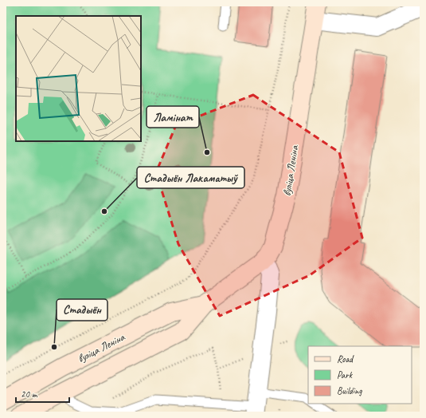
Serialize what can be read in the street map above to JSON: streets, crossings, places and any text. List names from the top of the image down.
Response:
{
  "streets": {
    "main road": ["вуліца Леніна"]
  },
  "places": ["Ламінат", "Стадыён Лакаматыў", "Стадыён"],
  "legend": ["Road", "Park", "Building"],
  "scale_bar": "20 m"
}
